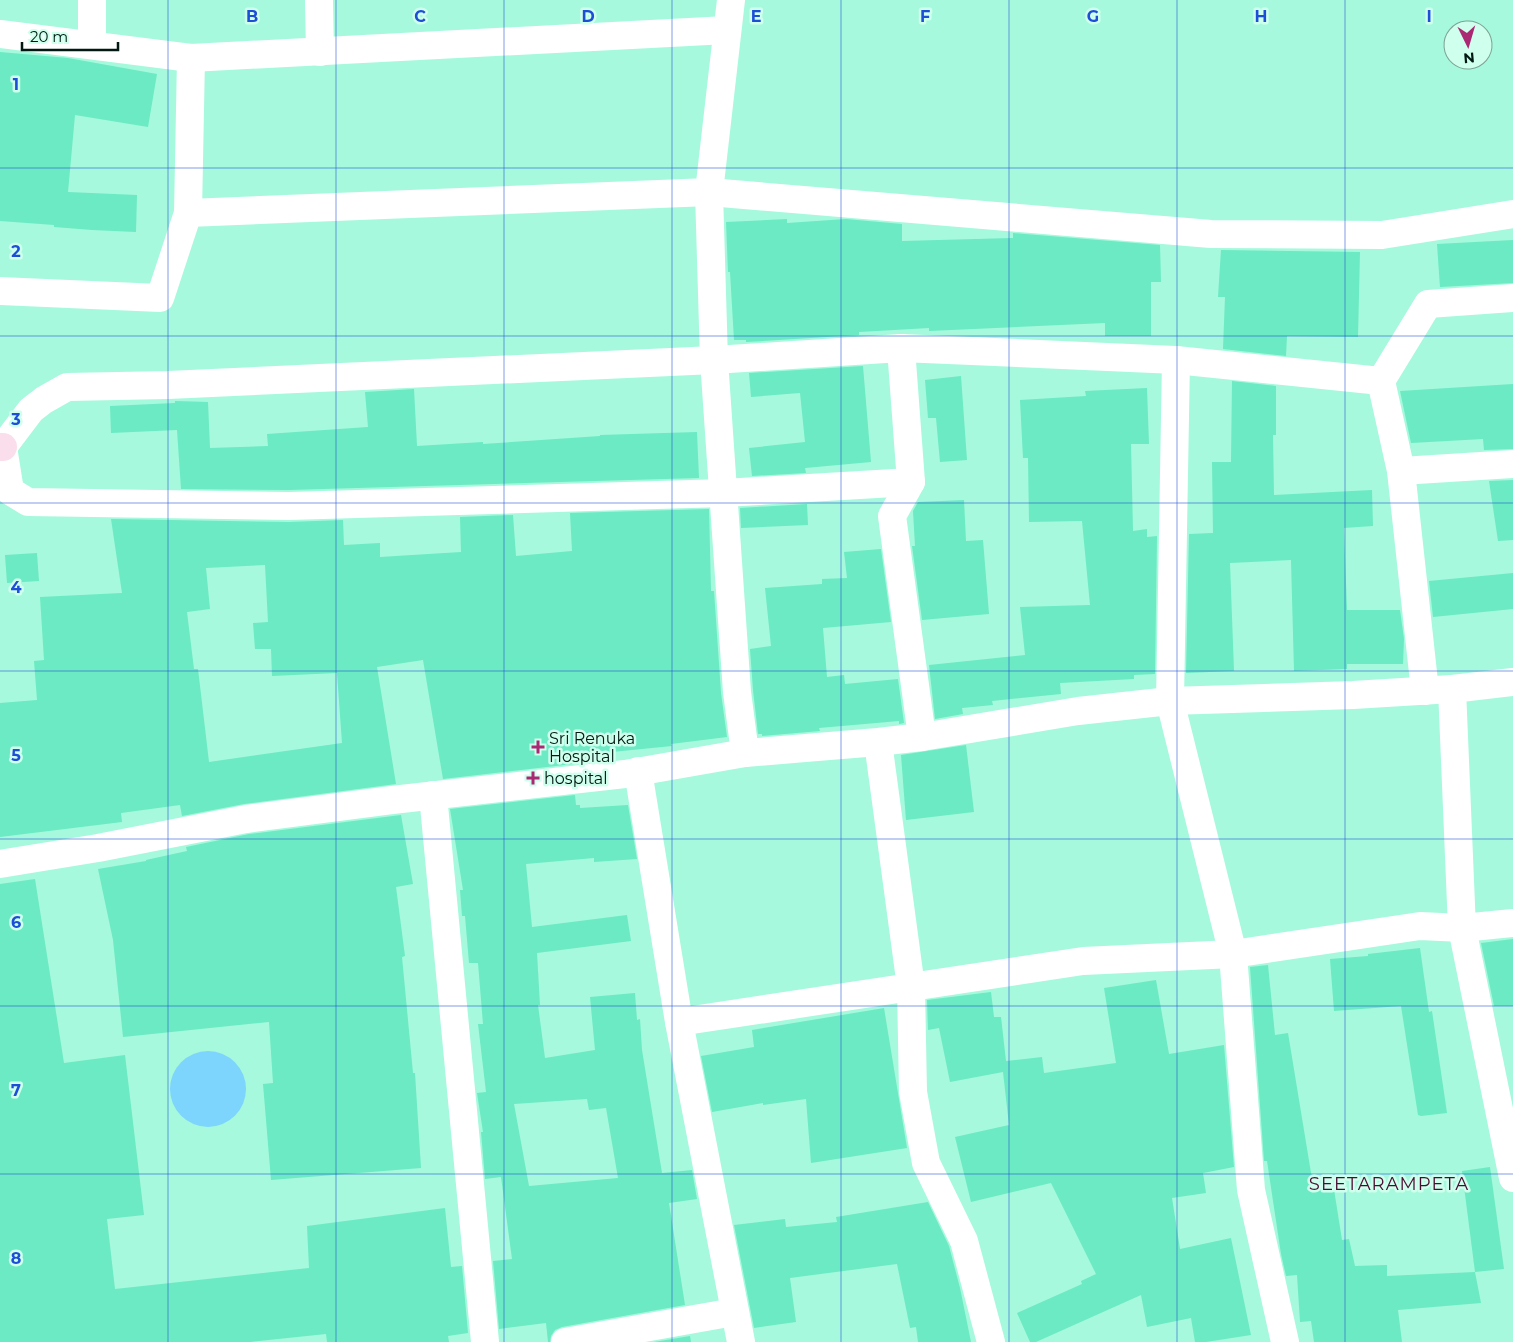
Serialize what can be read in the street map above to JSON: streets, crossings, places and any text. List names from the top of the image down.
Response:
{
  "districts": ["SEETARAMPETA"],
  "places": {
    "health": ["Sri Renuka Hospital", "hospital"]
  },
  "scale_bar": "20 m",
  "north": "bottom",
  "grid": {
    "columns": [
      "B",
      "C",
      "D",
      "E",
      "F",
      "G",
      "H",
      "I"
    ],
    "rows": [
      "1",
      "2",
      "3",
      "4",
      "5",
      "6",
      "7",
      "8"
    ]
  }
}
